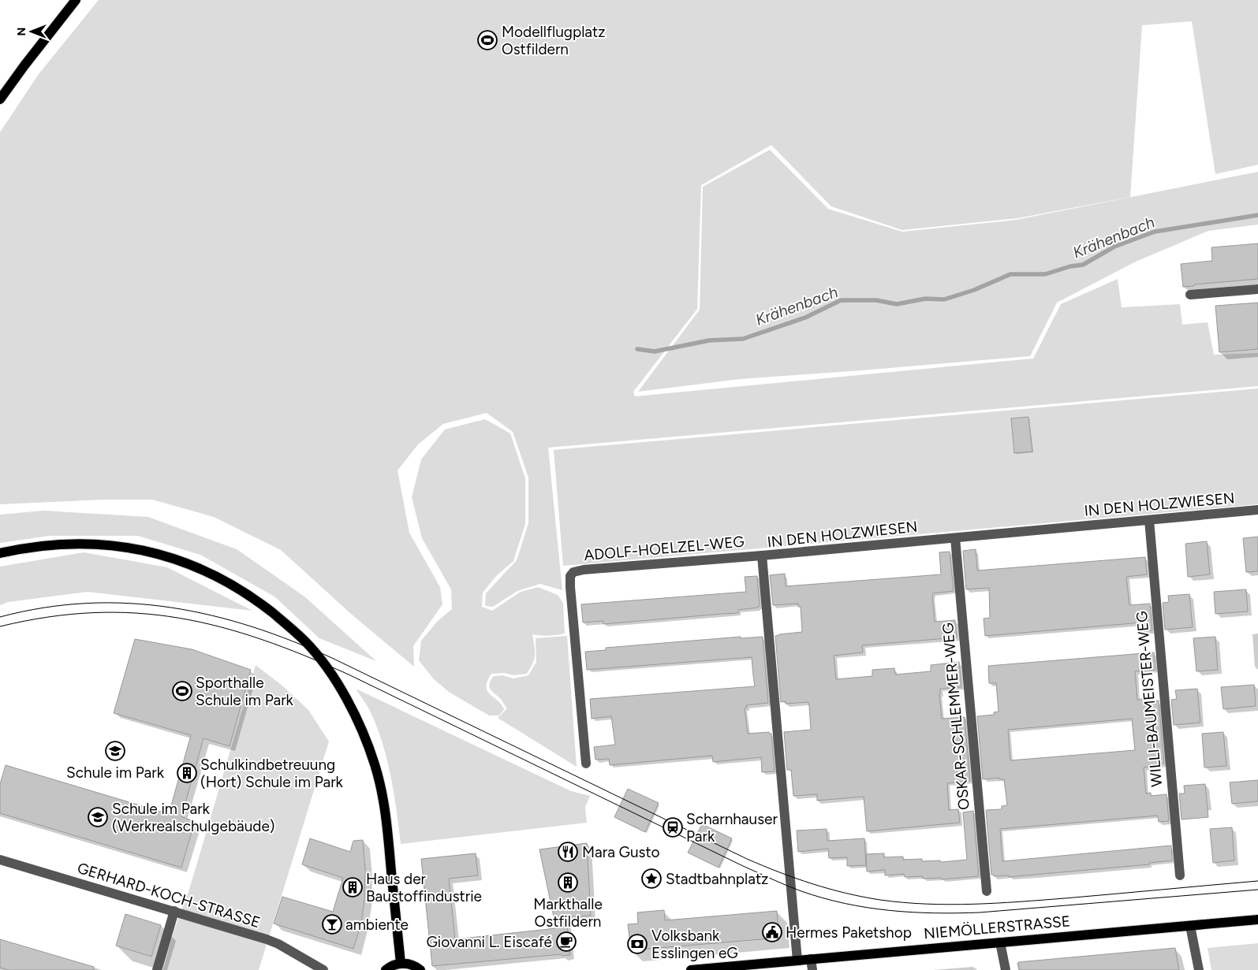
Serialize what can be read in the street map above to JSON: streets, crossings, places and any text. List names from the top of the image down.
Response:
{
  "streets": {
    "main road": ["NIEMÖLLERSTRASSE"],
    "street": [
      "IN DEN HOLZWIESEN",
      "ADOLF-HOELZEL-WEG",
      "WILLI-BAUMEISTER-WEG",
      "OSKAR-SCHLEMMER-WEG",
      "GERHARD-KOCH-STRASSE"
    ]
  },
  "crossings": [
    ["IN DEN HOLZWIESEN", "ADOLF-HOELZEL-WEG"],
    ["IN DEN HOLZWIESEN", "WILLI-BAUMEISTER-WEG"],
    ["IN DEN HOLZWIESEN", "OSKAR-SCHLEMMER-WEG"],
    ["IN DEN HOLZWIESEN", "NIEMÖLLERSTRASSE"]
  ],
  "water": ["Krähenbach"],
  "places": {
    "sports": ["Modellflugplatz Ostfildern", "Sporthalle Schule im Park"],
    "school or university": ["Schule im Park", "Schule im Park (Werkrealschulgebäude)"],
    "building": ["Schulkindbetreuung (Hort) Schule im Park", "Markthalle Ostfildern", "Haus der Baustoffindustrie"],
    "station": ["Scharnhauser Park"],
    "restaurant": ["Mara Gusto"],
    "place": ["Stadtbahnplatz"],
    "bar": ["ambiente"],
    "public building": ["Hermes Paketshop"],
    "cafe": ["Giovanni L. Eiscafé"],
    "bank": ["Volksbank Esslingen eG"]
  },
  "north": "left"
}
